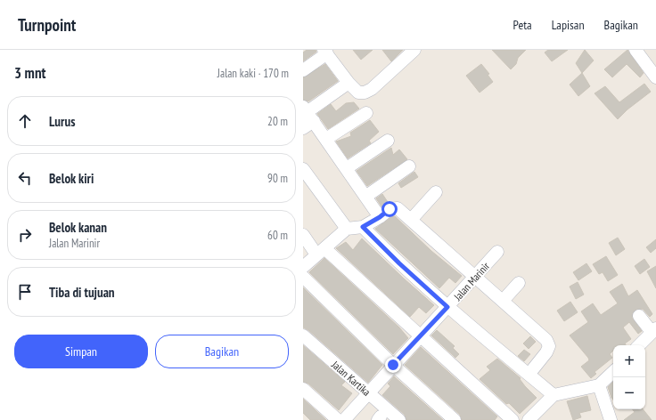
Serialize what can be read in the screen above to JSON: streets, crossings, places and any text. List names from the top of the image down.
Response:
{
  "streets": {
    "street": ["Jalan Marinir", "Jalan Kartika"]
  },
  "crossings": [
    ["Jalan Marinir", "Jalan Kartika"]
  ],
  "page": {
    "header": "Turnpoint",
    "nav": ["Peta", "Lapisan", "Bagikan"],
    "heading": ["3 mnt", "Jalan kaki · 170 m"],
    "list": [
      ["Lurus", "20 m"],
      ["Belok kiri", "90 m"],
      ["Belok kanan", "Jalan Marinir", "60 m"],
      "Tiba di tujuan"
    ],
    "buttons": ["Simpan", "Bagikan"],
    "map_buttons": ["+", "−"]
  }
}
